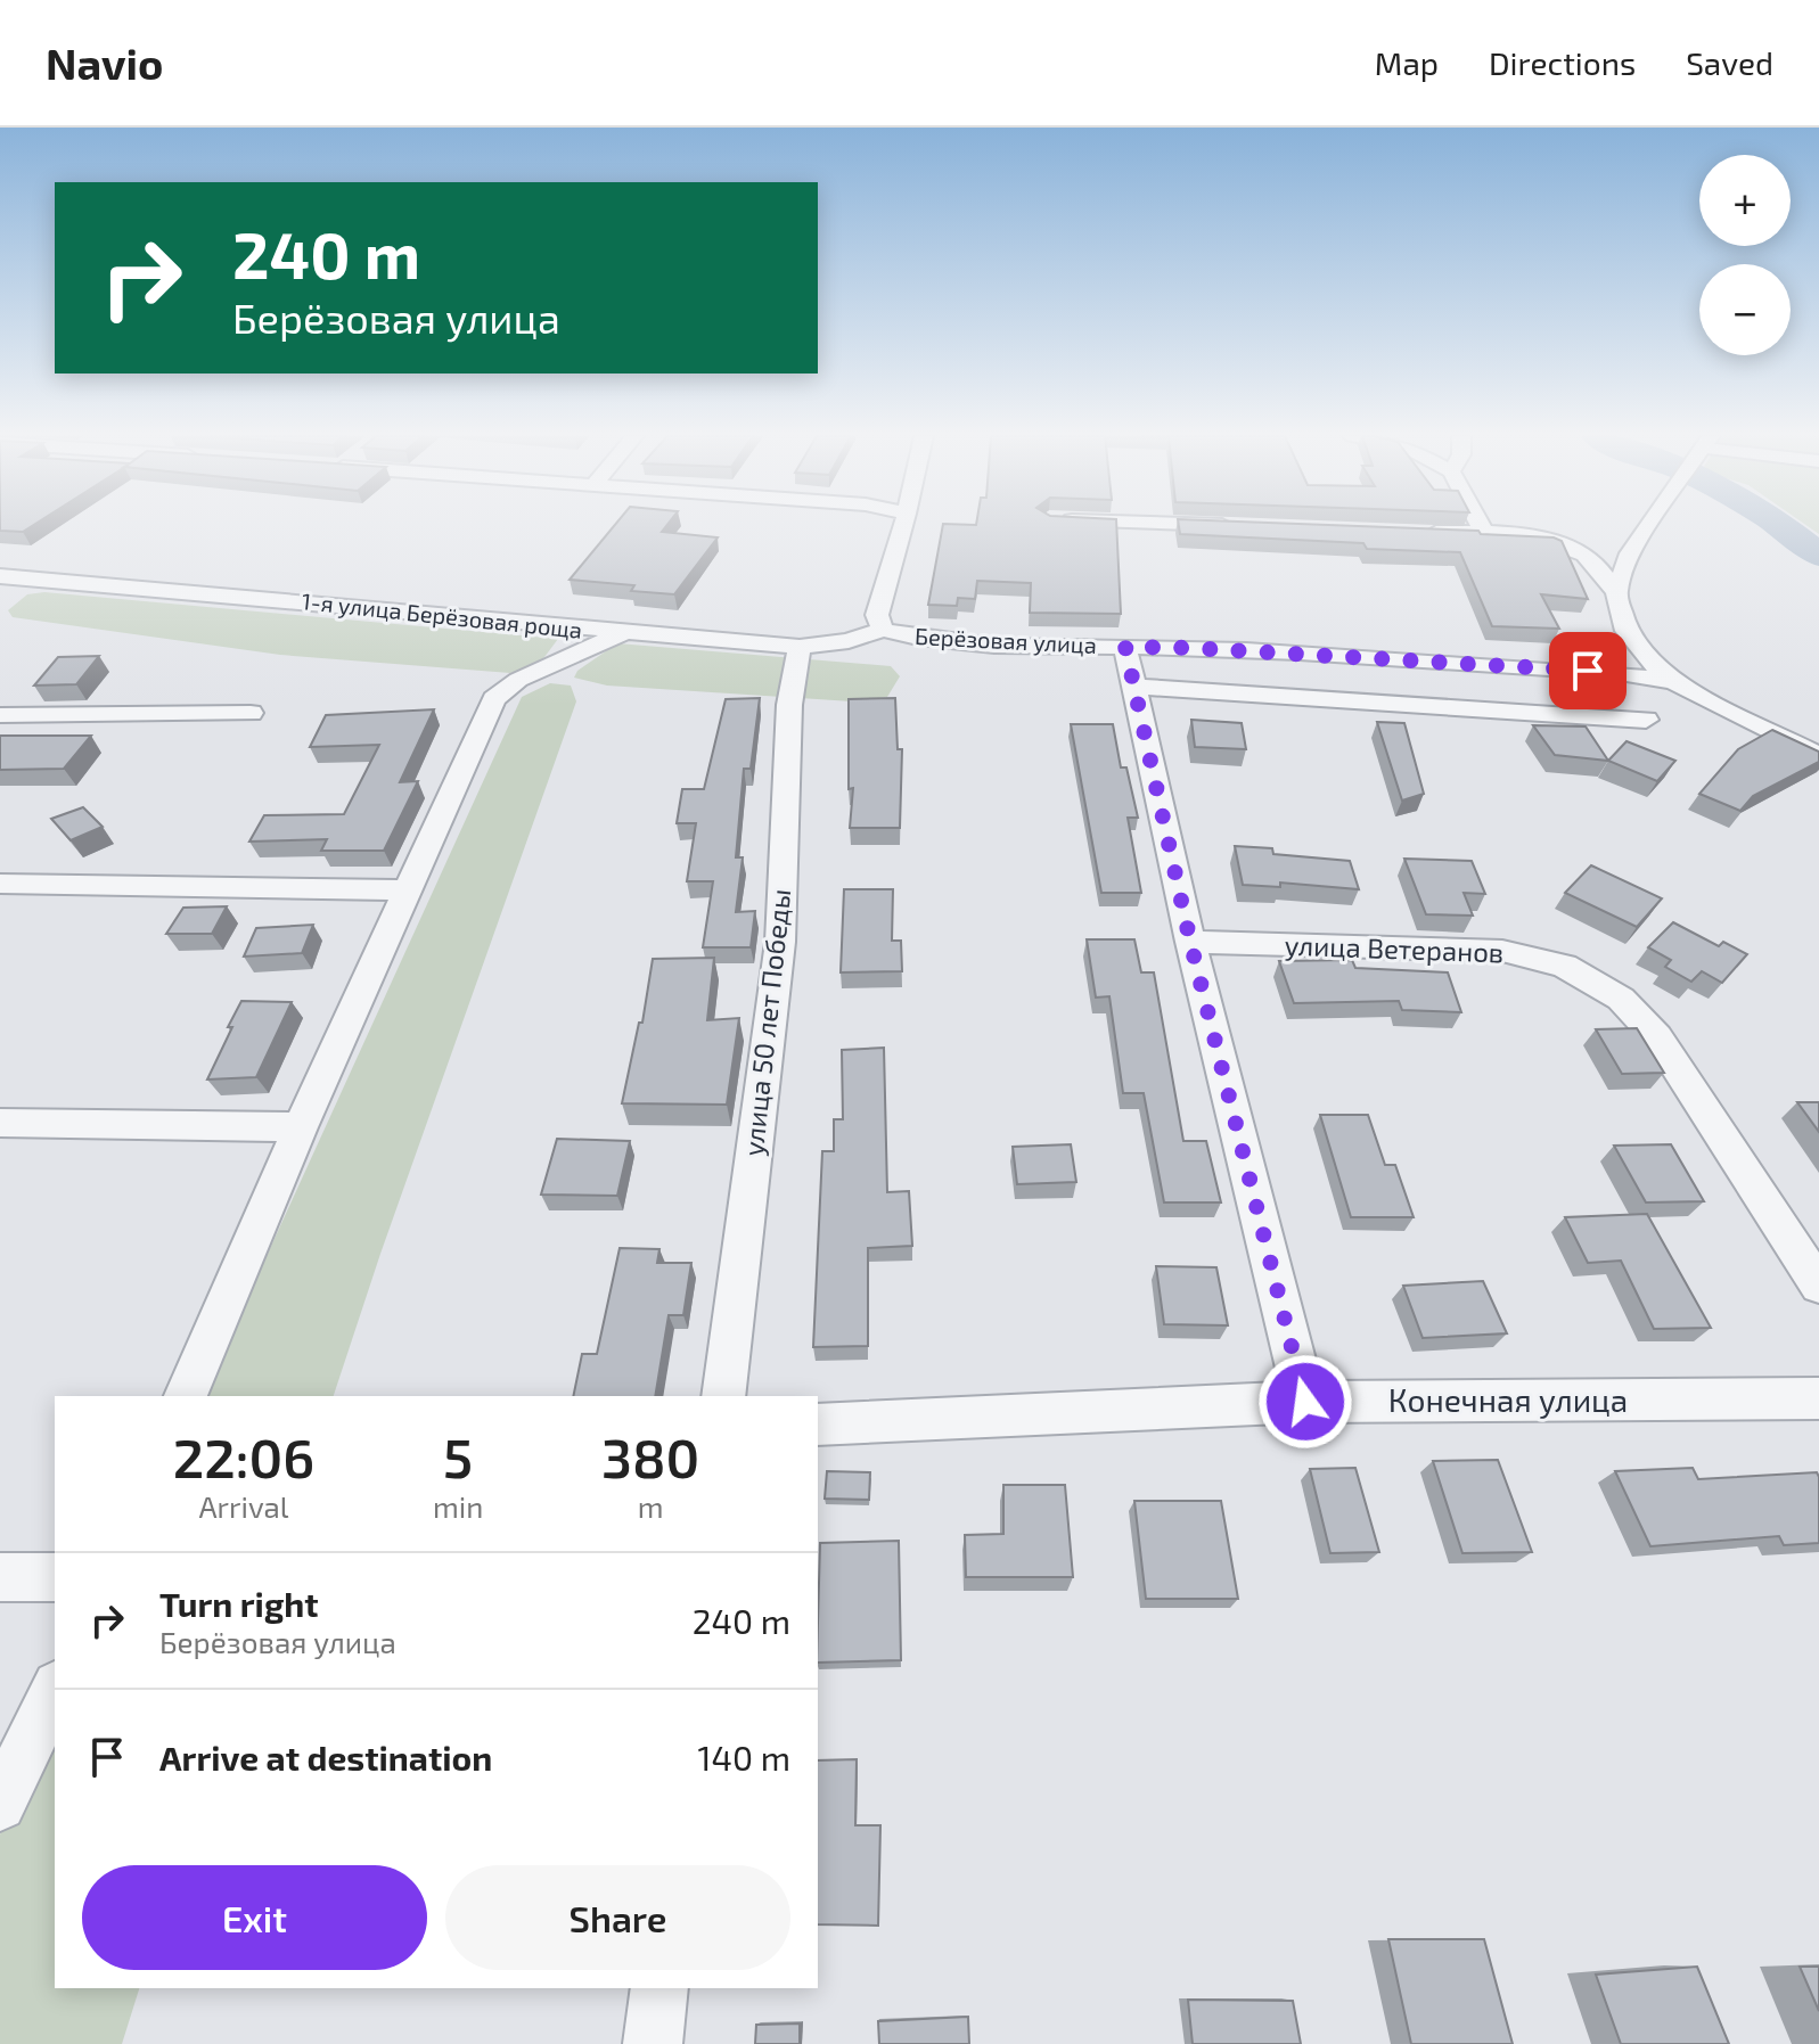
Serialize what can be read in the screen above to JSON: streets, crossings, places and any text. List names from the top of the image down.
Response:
{
  "streets": {
    "street": [
      "1-я улица Берёзовая роща",
      "Берёзовая улица",
      "улица Ветеранов",
      "улица 50 лет Победы",
      "Конечная улица"
    ]
  },
  "crossings": [
    ["1-я улица Берёзовая роща", "Берёзовая улица"],
    ["1-я улица Берёзовая роща", "улица 50 лет Победы"]
  ],
  "page": {
    "header": "Navio",
    "nav": ["Map", "Directions", "Saved"],
    "map_buttons": ["+", "−"],
    "turn": ["240 m", "Берёзовая улица"],
    "eta": [
      "22:06",
      "Arrival",
      "5",
      "min",
      "380",
      "m"
    ],
    "list": [
      {
        "name": "Turn right",
        "note": "Берёзовая улица",
        "value": "240 m"
      },
      {
        "name": "Arrive at destination",
        "value": "140 m"
      }
    ],
    "buttons": ["Exit", "Share"]
  }
}
